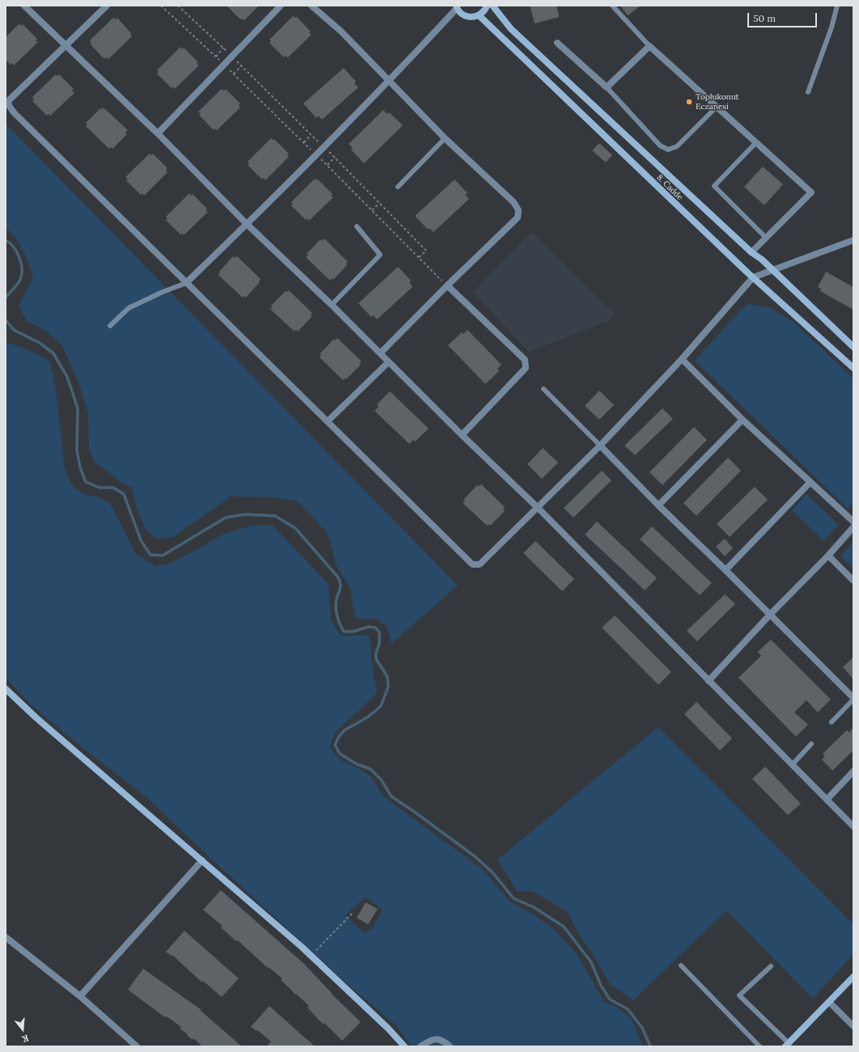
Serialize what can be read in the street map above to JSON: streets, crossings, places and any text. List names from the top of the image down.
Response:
{
  "streets": {
    "street": ["8. Cadde"]
  },
  "places": ["Toplukonut Eczanesi"],
  "scale_bar": "50 m",
  "north": "bottom"
}
